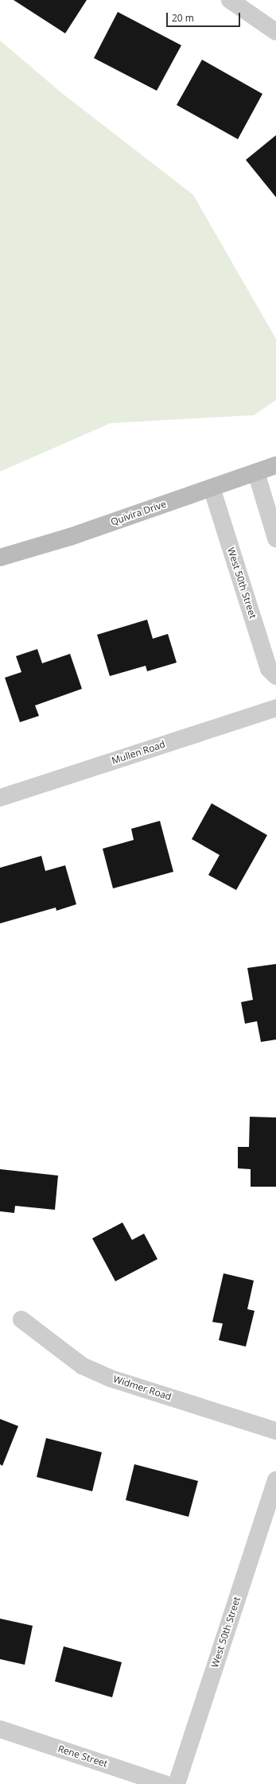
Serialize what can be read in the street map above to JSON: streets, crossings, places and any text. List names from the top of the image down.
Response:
{
  "streets": {
    "main road": ["Quivira Drive"],
    "street": [
      "West 50th Street",
      "Mullen Road",
      "Widmer Road",
      "Rene Street"
    ]
  },
  "crossings": [
    ["Quivira Drive", "West 50th Street"]
  ],
  "scale_bar": "20 m"
}
